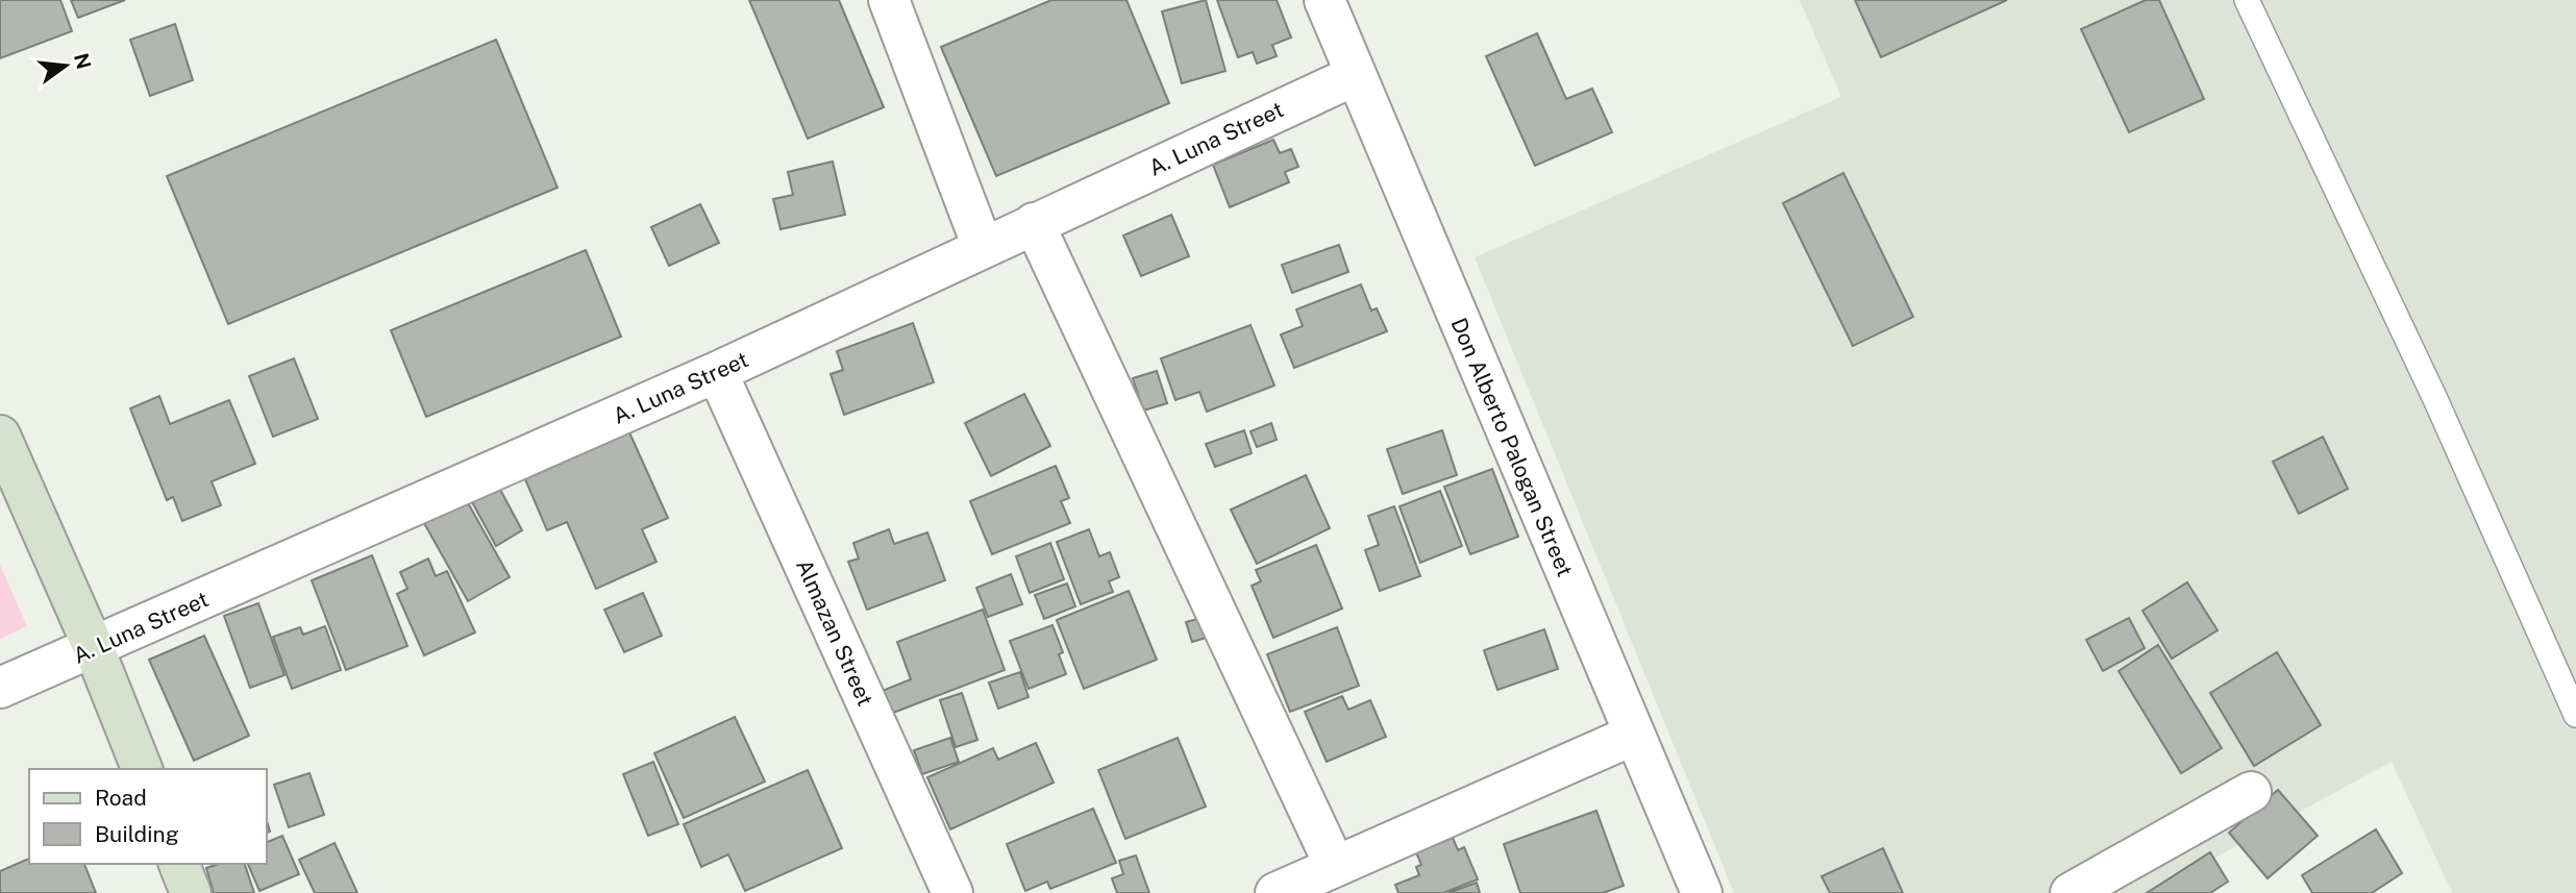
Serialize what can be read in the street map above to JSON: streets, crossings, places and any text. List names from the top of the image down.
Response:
{
  "streets": {
    "street": ["A. Luna Street", "Don Alberto Palogan Street", "Almazan Street"]
  },
  "crossings": [
    ["A. Luna Street", "Don Alberto Palogan Street"],
    ["A. Luna Street", "Almazan Street"]
  ],
  "legend": ["Road", "Building"],
  "north": "right"
}
